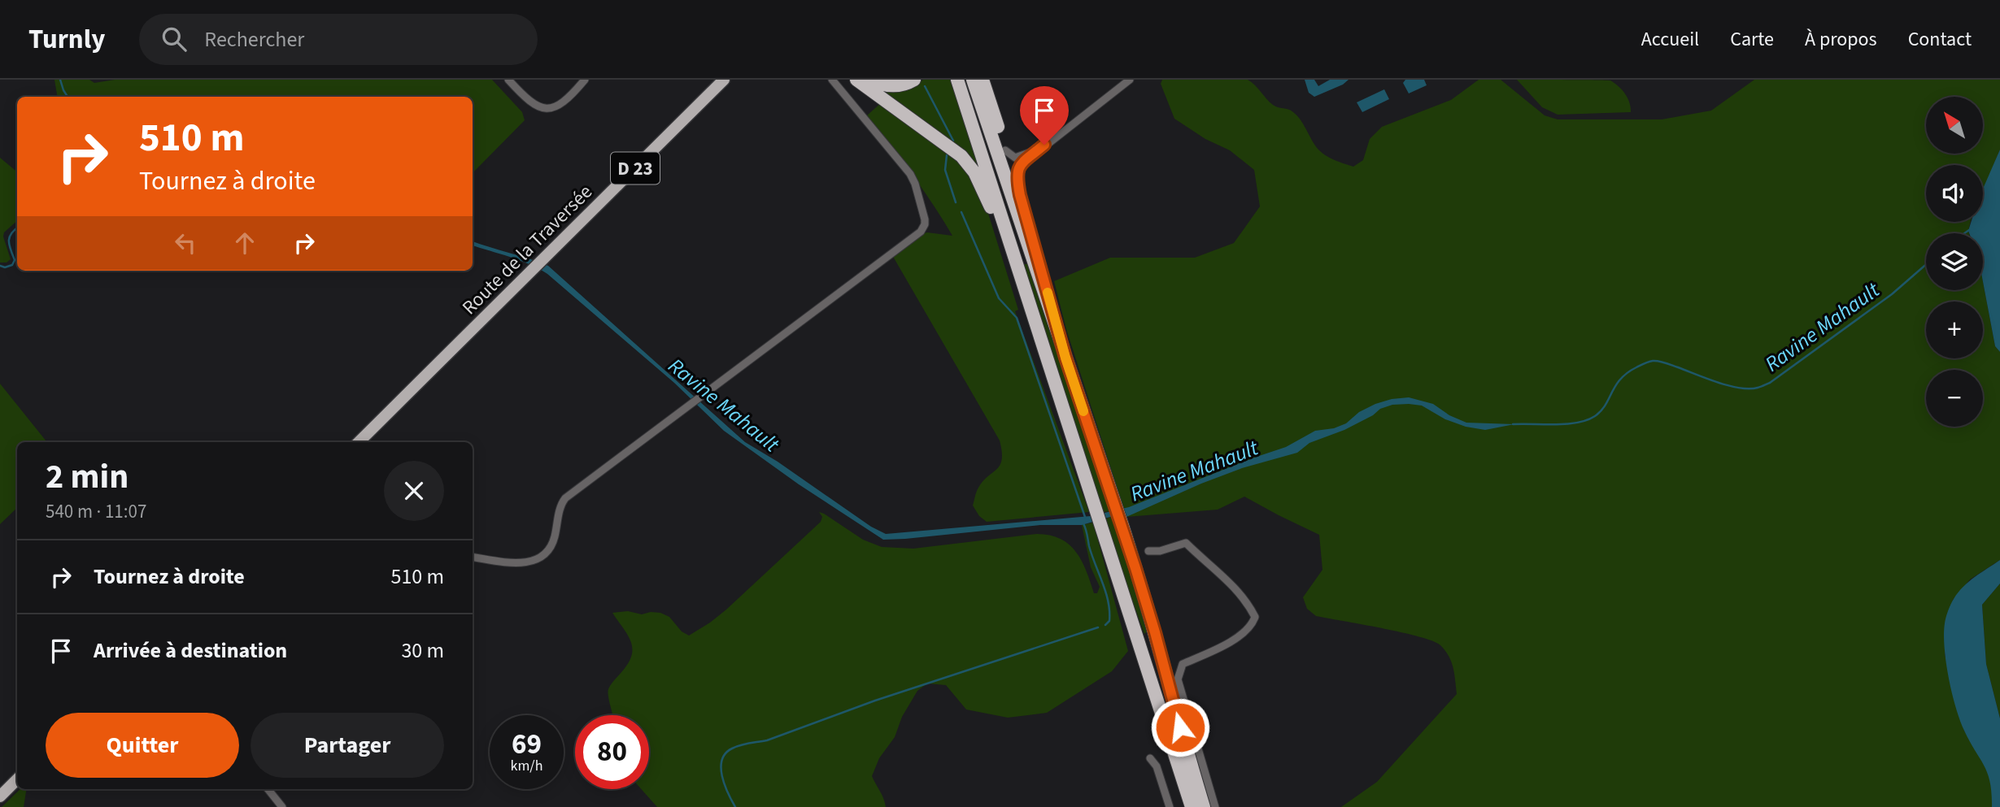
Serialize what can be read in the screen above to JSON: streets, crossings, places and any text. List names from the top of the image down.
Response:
{
  "streets": {
    "main road": ["D 23", "Route de la Traversée"]
  },
  "water": ["Ravine Mahault"],
  "north": "top left",
  "page": {
    "header": "Turnly",
    "search": "Rechercher",
    "nav": [
      "Accueil",
      "Carte",
      "À propos",
      "Contact"
    ],
    "map_buttons": ["+", "−"],
    "turn": ["510 m", "Tournez à droite"],
    "heading": ["2 min", "540 m · 11:07"],
    "list": [
      {
        "name": "Tournez à droite",
        "value": "510 m"
      },
      {
        "name": "Arrivée à destination",
        "value": "30 m"
      }
    ],
    "buttons": ["Quitter", "Partager"],
    "speed": "69 km/h",
    "limit": "80"
  }
}
